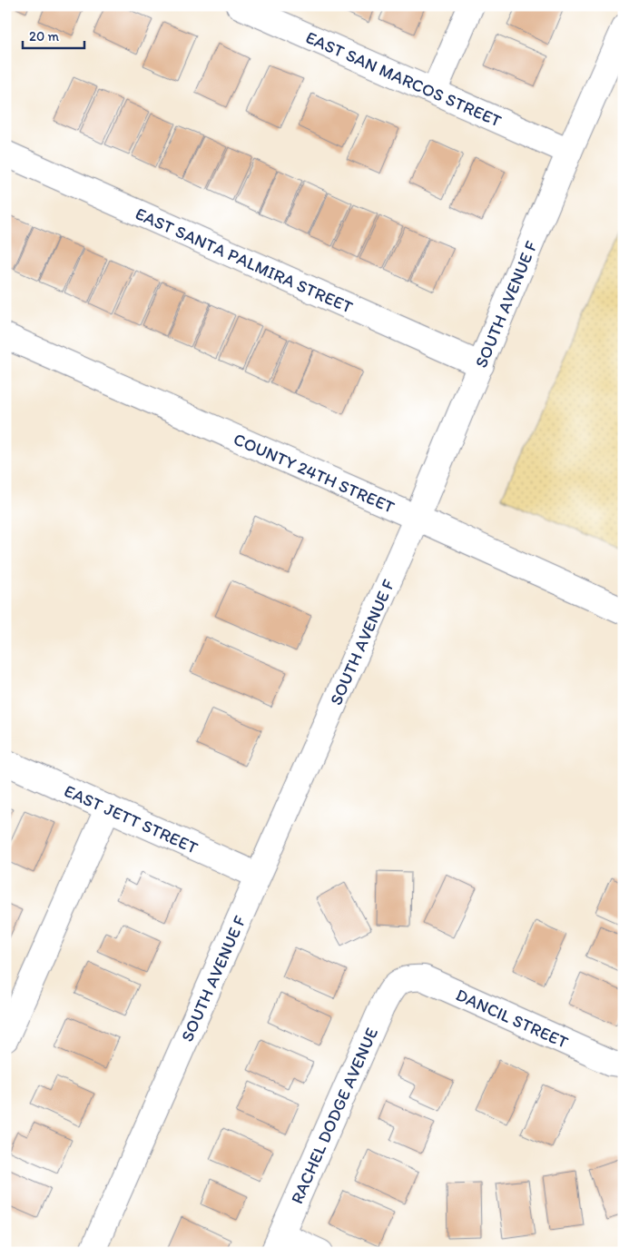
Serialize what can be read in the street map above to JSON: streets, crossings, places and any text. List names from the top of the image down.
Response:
{
  "streets": {
    "street": [
      "EAST SAN MARCOS STREET",
      "EAST SANTA PALMIRA STREET",
      "SOUTH AVENUE F",
      "COUNTY 24TH STREET",
      "EAST JETT STREET",
      "DANCIL STREET",
      "RACHEL DODGE AVENUE"
    ]
  },
  "crossings": [
    ["EAST SAN MARCOS STREET", "SOUTH AVENUE F"],
    ["EAST SANTA PALMIRA STREET", "SOUTH AVENUE F"],
    ["SOUTH AVENUE F", "COUNTY 24TH STREET"],
    ["SOUTH AVENUE F", "EAST JETT STREET"],
    ["DANCIL STREET", "RACHEL DODGE AVENUE"]
  ],
  "scale_bar": "20 m"
}
